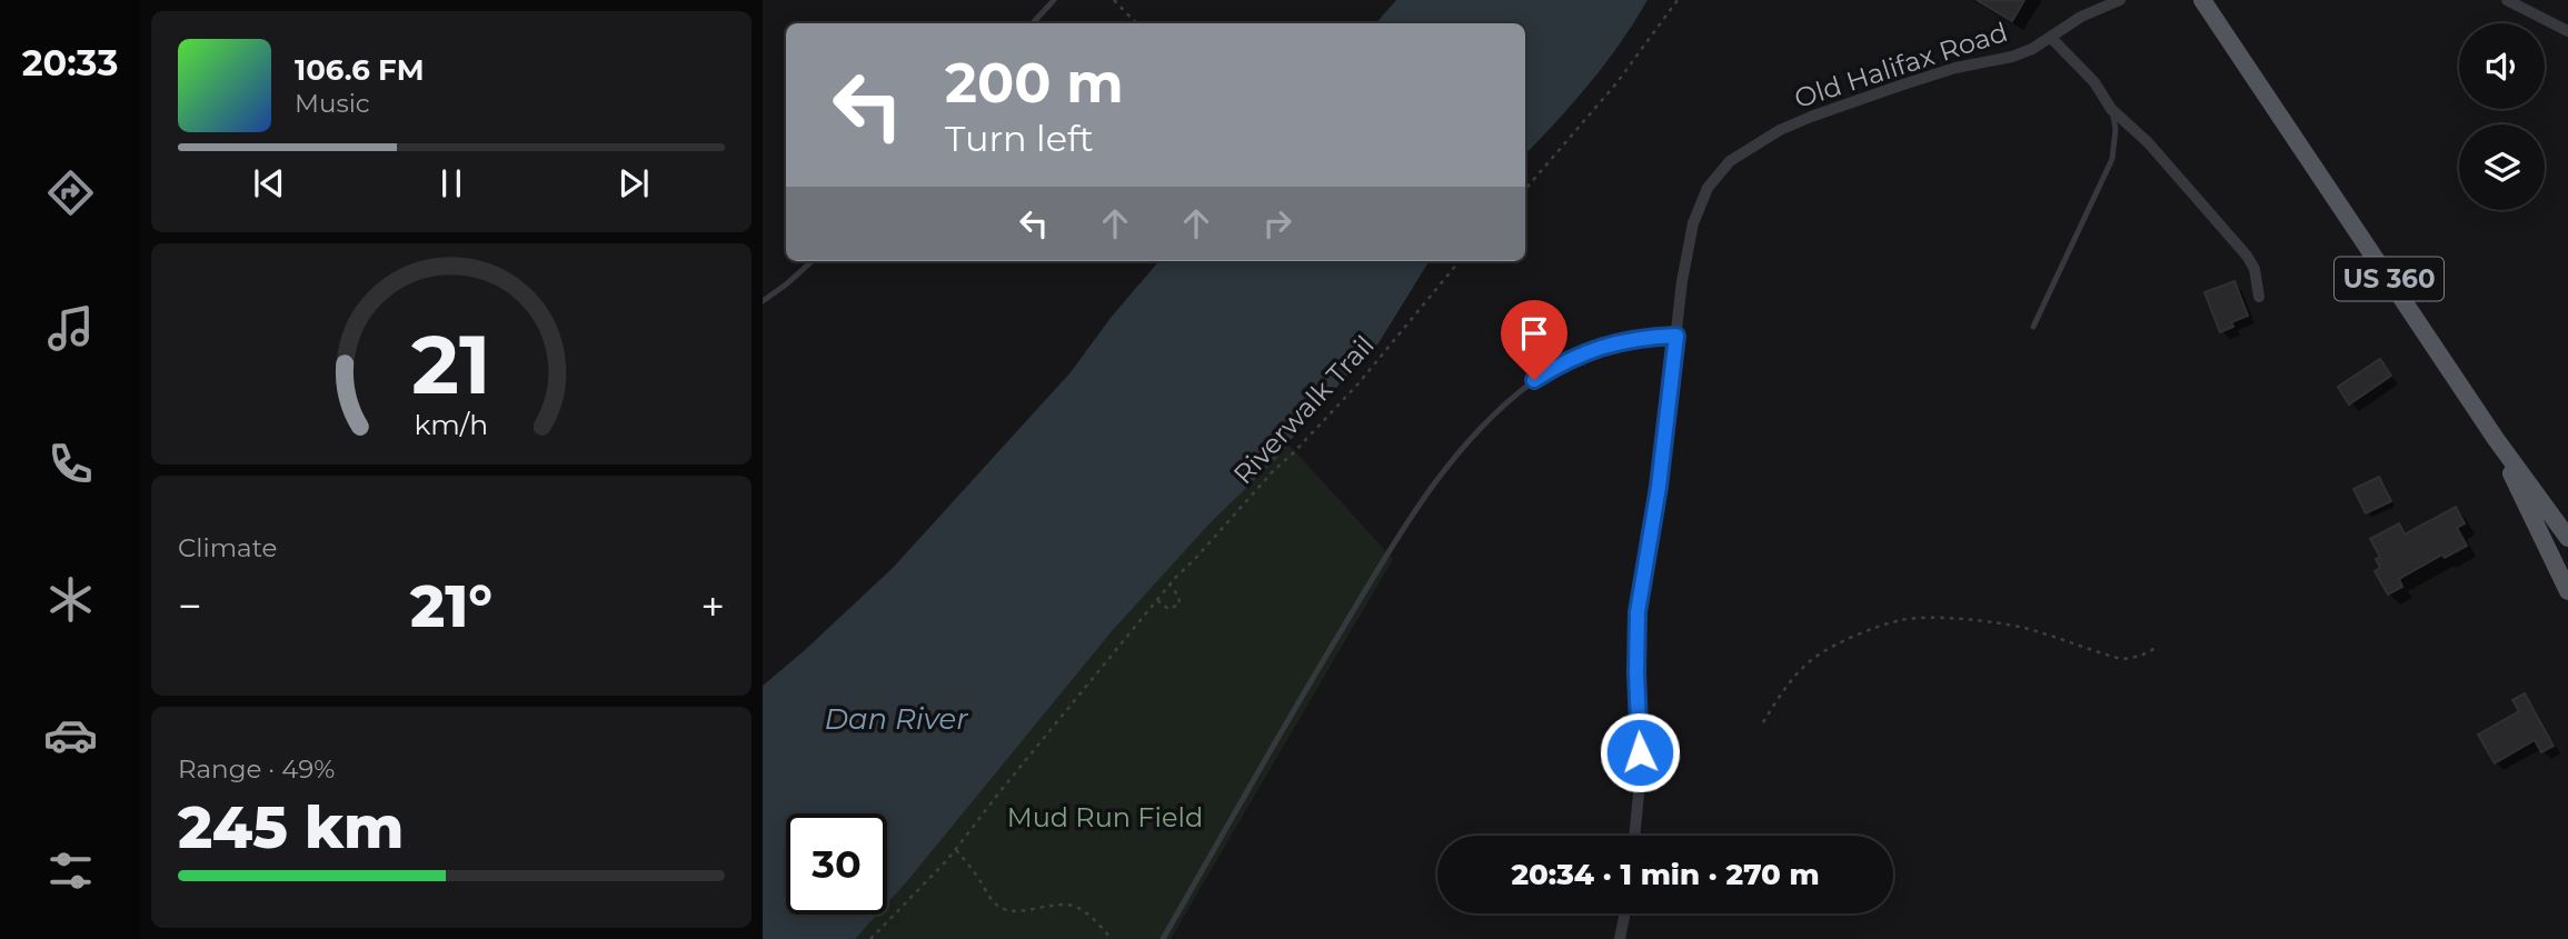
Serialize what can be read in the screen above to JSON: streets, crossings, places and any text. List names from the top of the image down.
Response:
{
  "streets": {
    "main road": ["US 360"],
    "street": ["Old Halifax Road"],
    "path": ["Riverwalk Trail"]
  },
  "water": ["Dan River"],
  "parks": ["Mud Run Field"],
  "page": {
    "tabs": "20:33",
    "turn": ["200 m", "Turn left"],
    "song": ["106.6 FM", "Music"],
    "tile": [
      "Climate",
      ["Range · 49%", "245 km"]
    ],
    "heat": ["−", "21°", "+"],
    "limit": "30",
    "trip": "20:34 · 1 min · 270 m",
    "gauge": ["21", "km/h"]
  }
}
